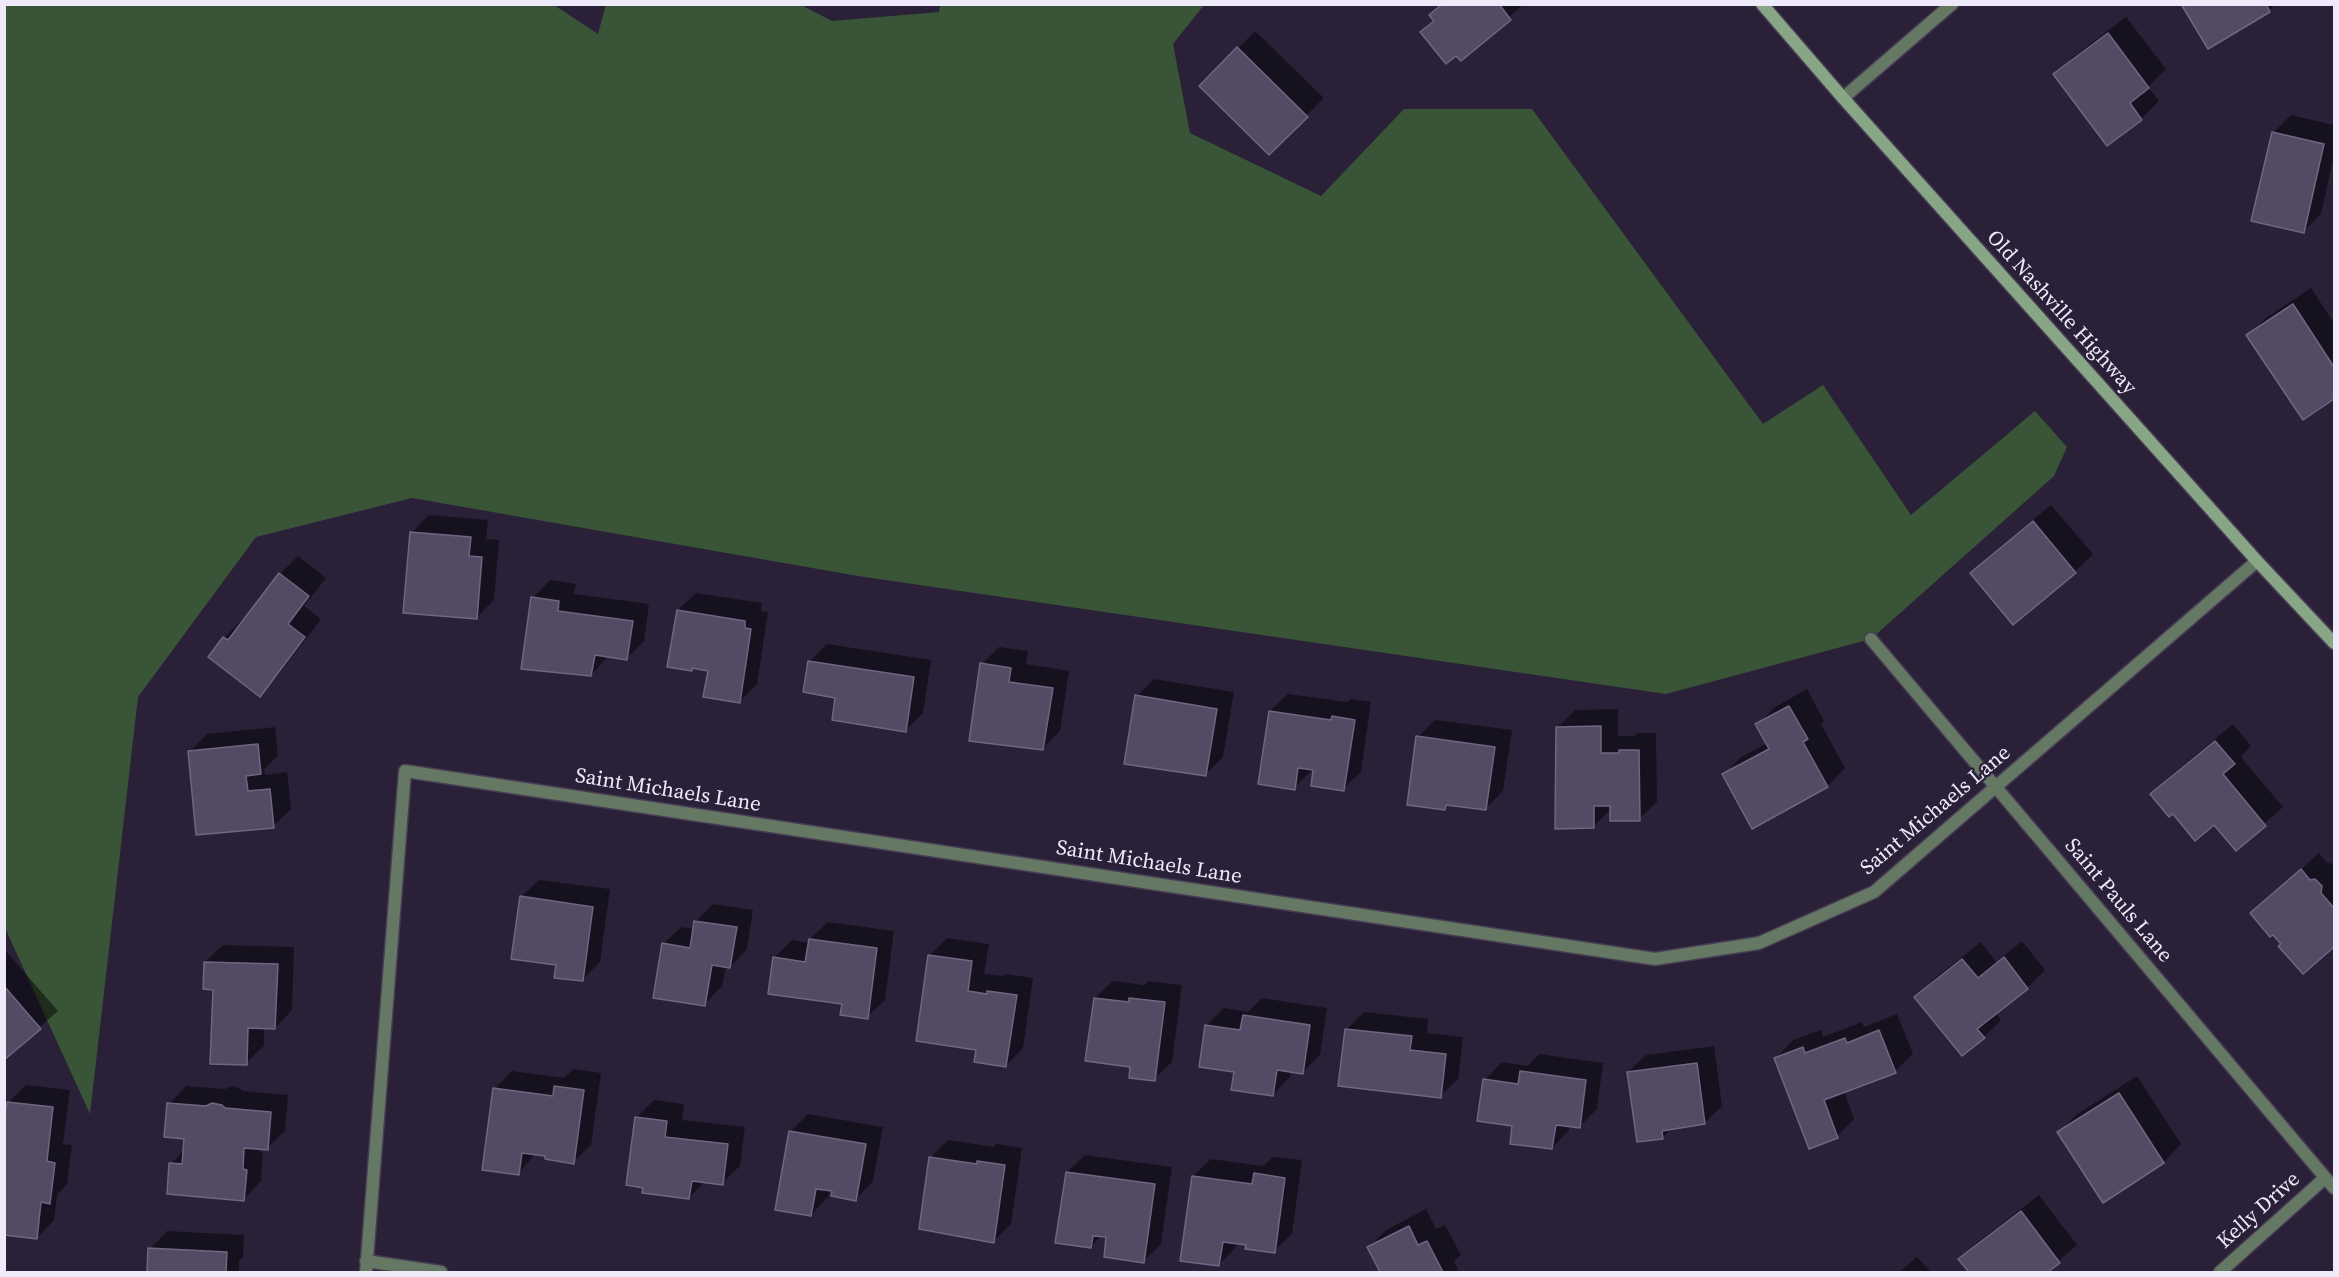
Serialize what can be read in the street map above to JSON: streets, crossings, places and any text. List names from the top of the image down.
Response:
{
  "streets": {
    "main road": ["Old Nashville Highway"],
    "street": ["Saint Michaels Lane", "Saint Pauls Lane", "Kelly Drive"]
  },
  "crossings": [
    ["Old Nashville Highway", "Saint Michaels Lane"],
    ["Saint Michaels Lane", "Saint Pauls Lane"],
    ["Saint Pauls Lane", "Kelly Drive"]
  ]
}
